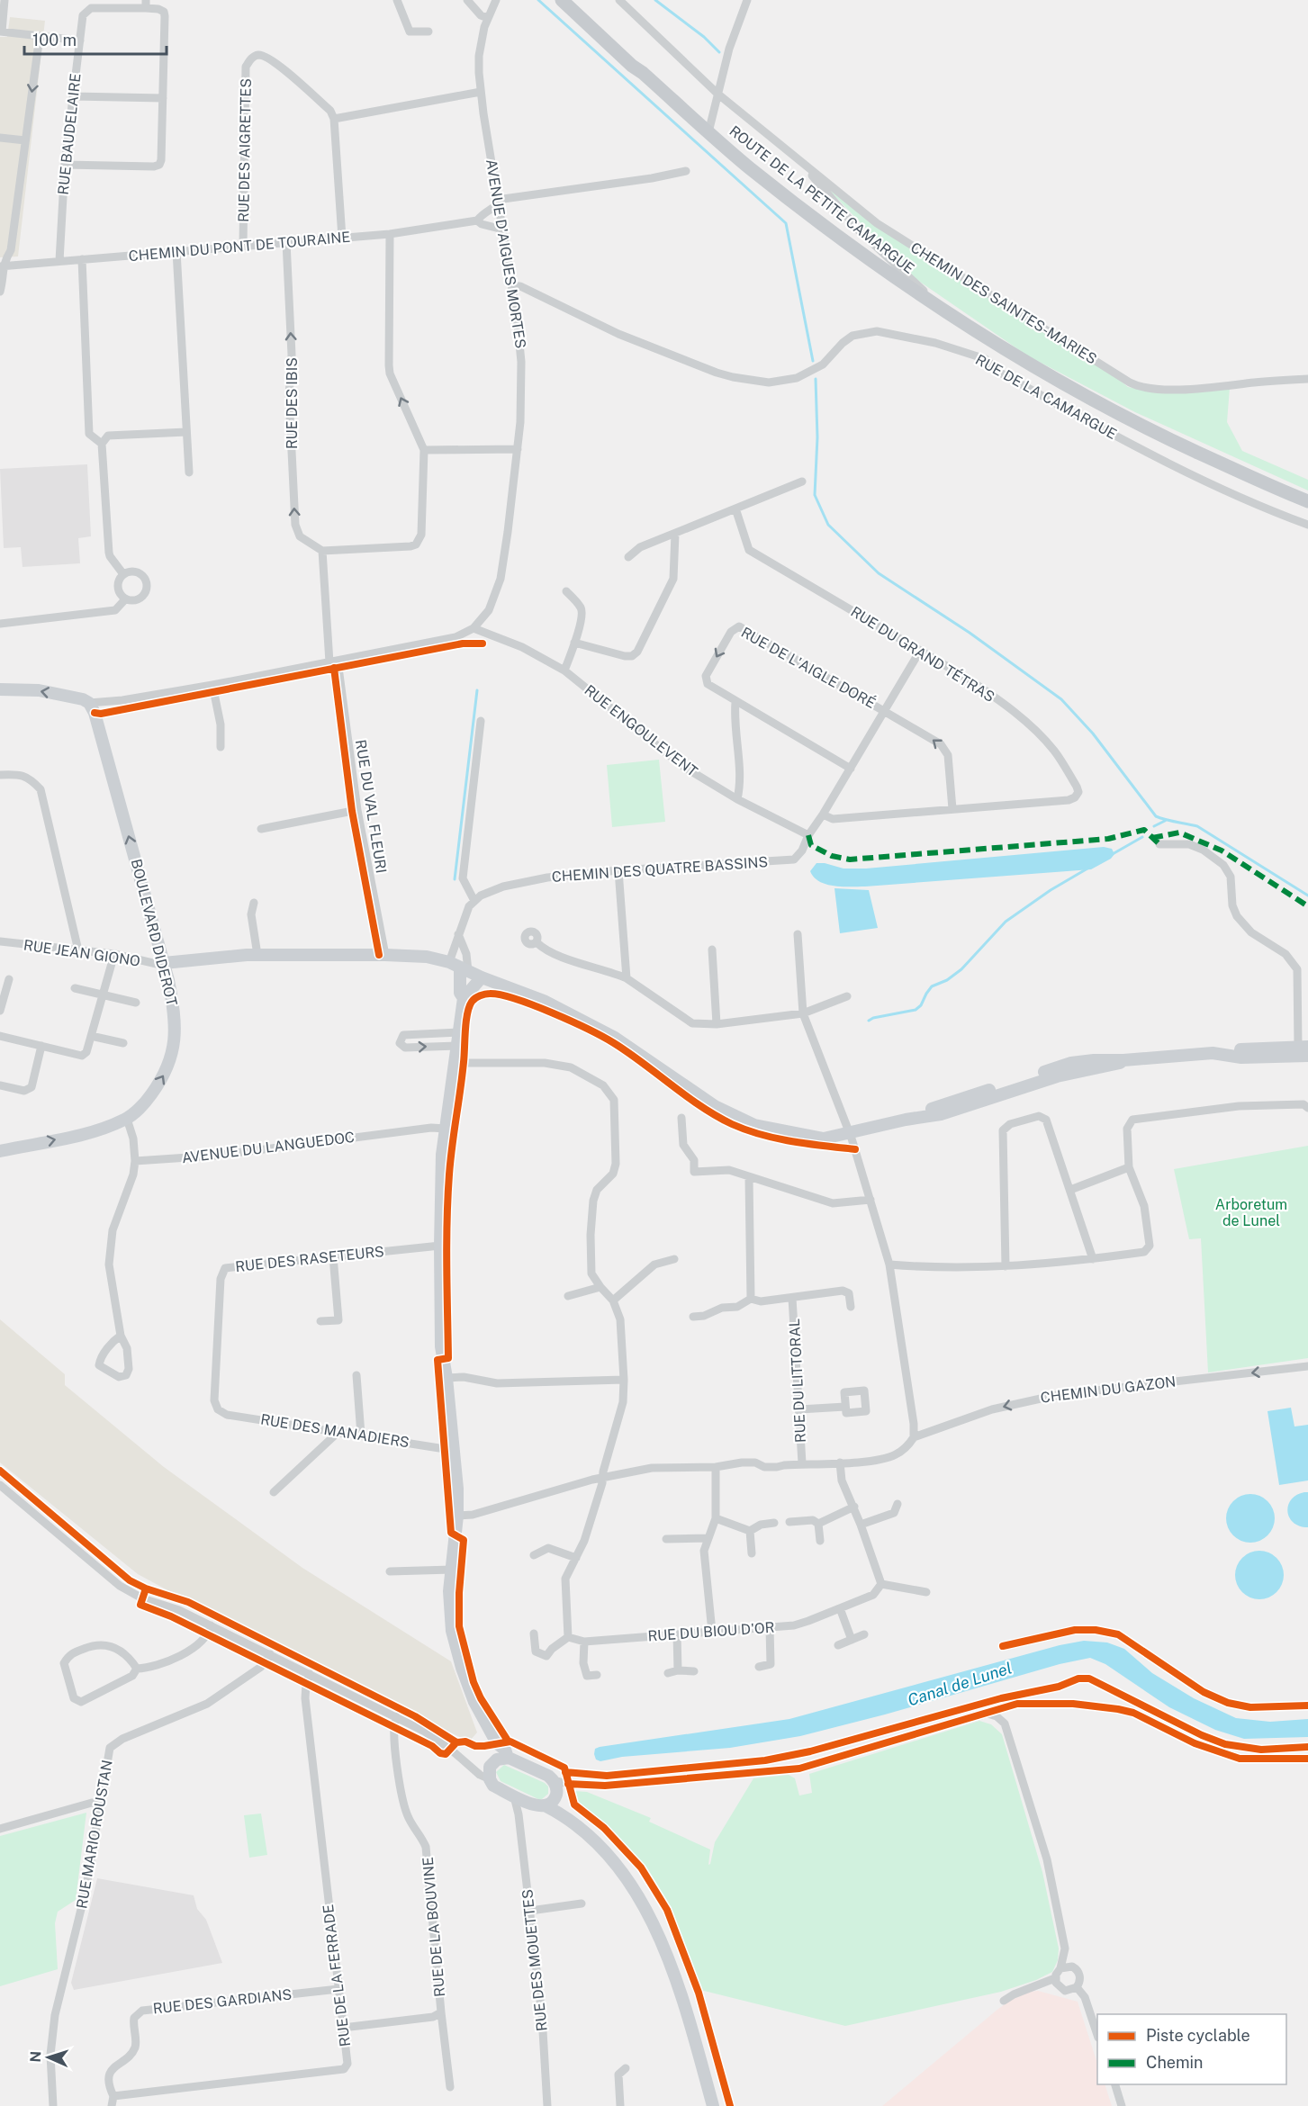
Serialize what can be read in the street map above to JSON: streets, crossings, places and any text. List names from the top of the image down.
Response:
{
  "streets": {
    "main road": ["ROUTE DE LA PETITE CAMARGUE"],
    "street": [
      "RUE BAUDELAIRE",
      "RUE DES AIGRETTES",
      "CHEMIN DU PONT DE TOURAINE",
      "AVENUE D'AIGUES MORTES",
      "CHEMIN DES SAINTES-MARIES",
      "RUE DE LA CAMARGUE",
      "RUE DES IBIS",
      "RUE DU GRAND TÉTRAS",
      "RUE DE L'AIGLE DORÉ",
      "RUE ENGOULEVENT",
      "RUE DU VAL FLEURI",
      "CHEMIN DES QUATRE BASSINS",
      "BOULEVARD DIDEROT",
      "RUE JEAN GIONO",
      "AVENUE DU LANGUEDOC",
      "RUE DES RASETEURS",
      "RUE DU LITTORAL",
      "CHEMIN DU GAZON",
      "RUE DES MANADIERS",
      "RUE DU BIOU D'OR",
      "RUE MARIO ROUSTAN",
      "RUE DE LA BOUVINE",
      "RUE DES MOUETTES",
      "RUE DE LA FERRADE",
      "RUE DES GARDIANS"
    ]
  },
  "crossings": [
    ["RUE BAUDELAIRE", "CHEMIN DU PONT DE TOURAINE"],
    ["RUE DES AIGRETTES", "CHEMIN DU PONT DE TOURAINE"],
    ["CHEMIN DU PONT DE TOURAINE", "AVENUE D'AIGUES MORTES"],
    ["CHEMIN DU PONT DE TOURAINE", "RUE DES IBIS"],
    ["AVENUE D'AIGUES MORTES", "RUE DE LA CAMARGUE"],
    ["AVENUE D'AIGUES MORTES", "RUE ENGOULEVENT"],
    ["AVENUE D'AIGUES MORTES", "RUE DU VAL FLEURI"],
    ["AVENUE D'AIGUES MORTES", "BOULEVARD DIDEROT"],
    ["RUE DES IBIS", "RUE DU VAL FLEURI"],
    ["RUE ENGOULEVENT", "CHEMIN DES QUATRE BASSINS"],
    ["BOULEVARD DIDEROT", "RUE JEAN GIONO"],
    ["RUE DES RASETEURS", "RUE DES MANADIERS"],
    ["RUE DE LA BOUVINE", "RUE DE LA FERRADE"],
    ["RUE DE LA FERRADE", "RUE DES GARDIANS"]
  ],
  "one_way": ["RUE DES IBIS", "CHEMIN DU GAZON"],
  "water": ["Canal de Lunel"],
  "parks": ["Arboretum de Lunel"],
  "legend": ["Piste cyclable", "Chemin"],
  "scale_bar": "100 m",
  "north": "left"
}
